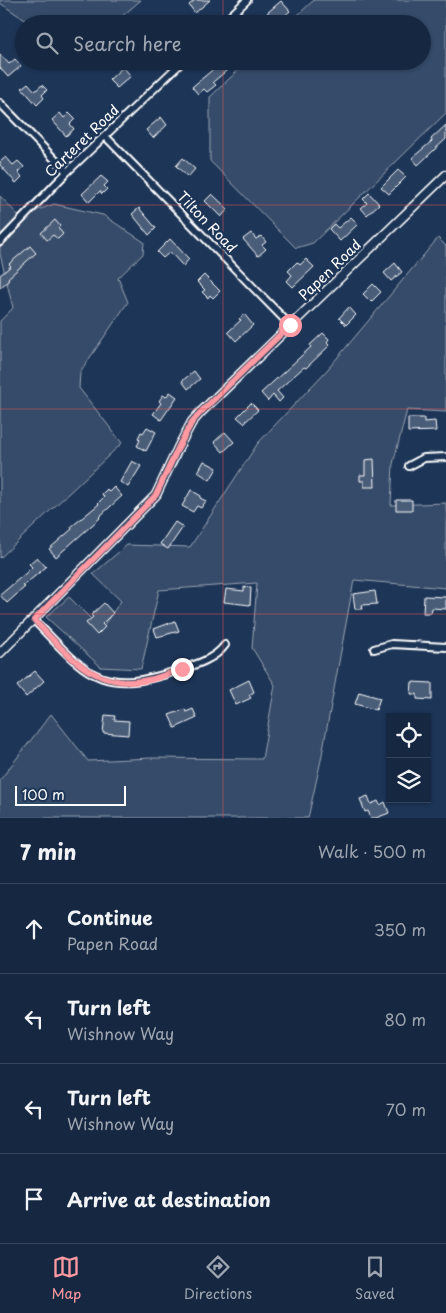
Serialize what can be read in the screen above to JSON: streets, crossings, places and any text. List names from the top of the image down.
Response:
{
  "streets": {
    "street": ["Carteret Road", "Tilton Road", "Papen Road"]
  },
  "crossings": [
    ["Carteret Road", "Tilton Road"],
    ["Tilton Road", "Papen Road"]
  ],
  "scale_bar": "100 m",
  "page": {
    "search": "Search here",
    "scale": "100 m",
    "heading": ["7 min", "Walk · 500 m"],
    "list": [
      ["Continue", "Papen Road", "350 m"],
      ["Turn left", "Wishnow Way", "80 m"],
      ["Turn left", "Wishnow Way", "70 m"],
      "Arrive at destination"
    ],
    "nav": ["Map", "Directions", "Saved"]
  }
}
